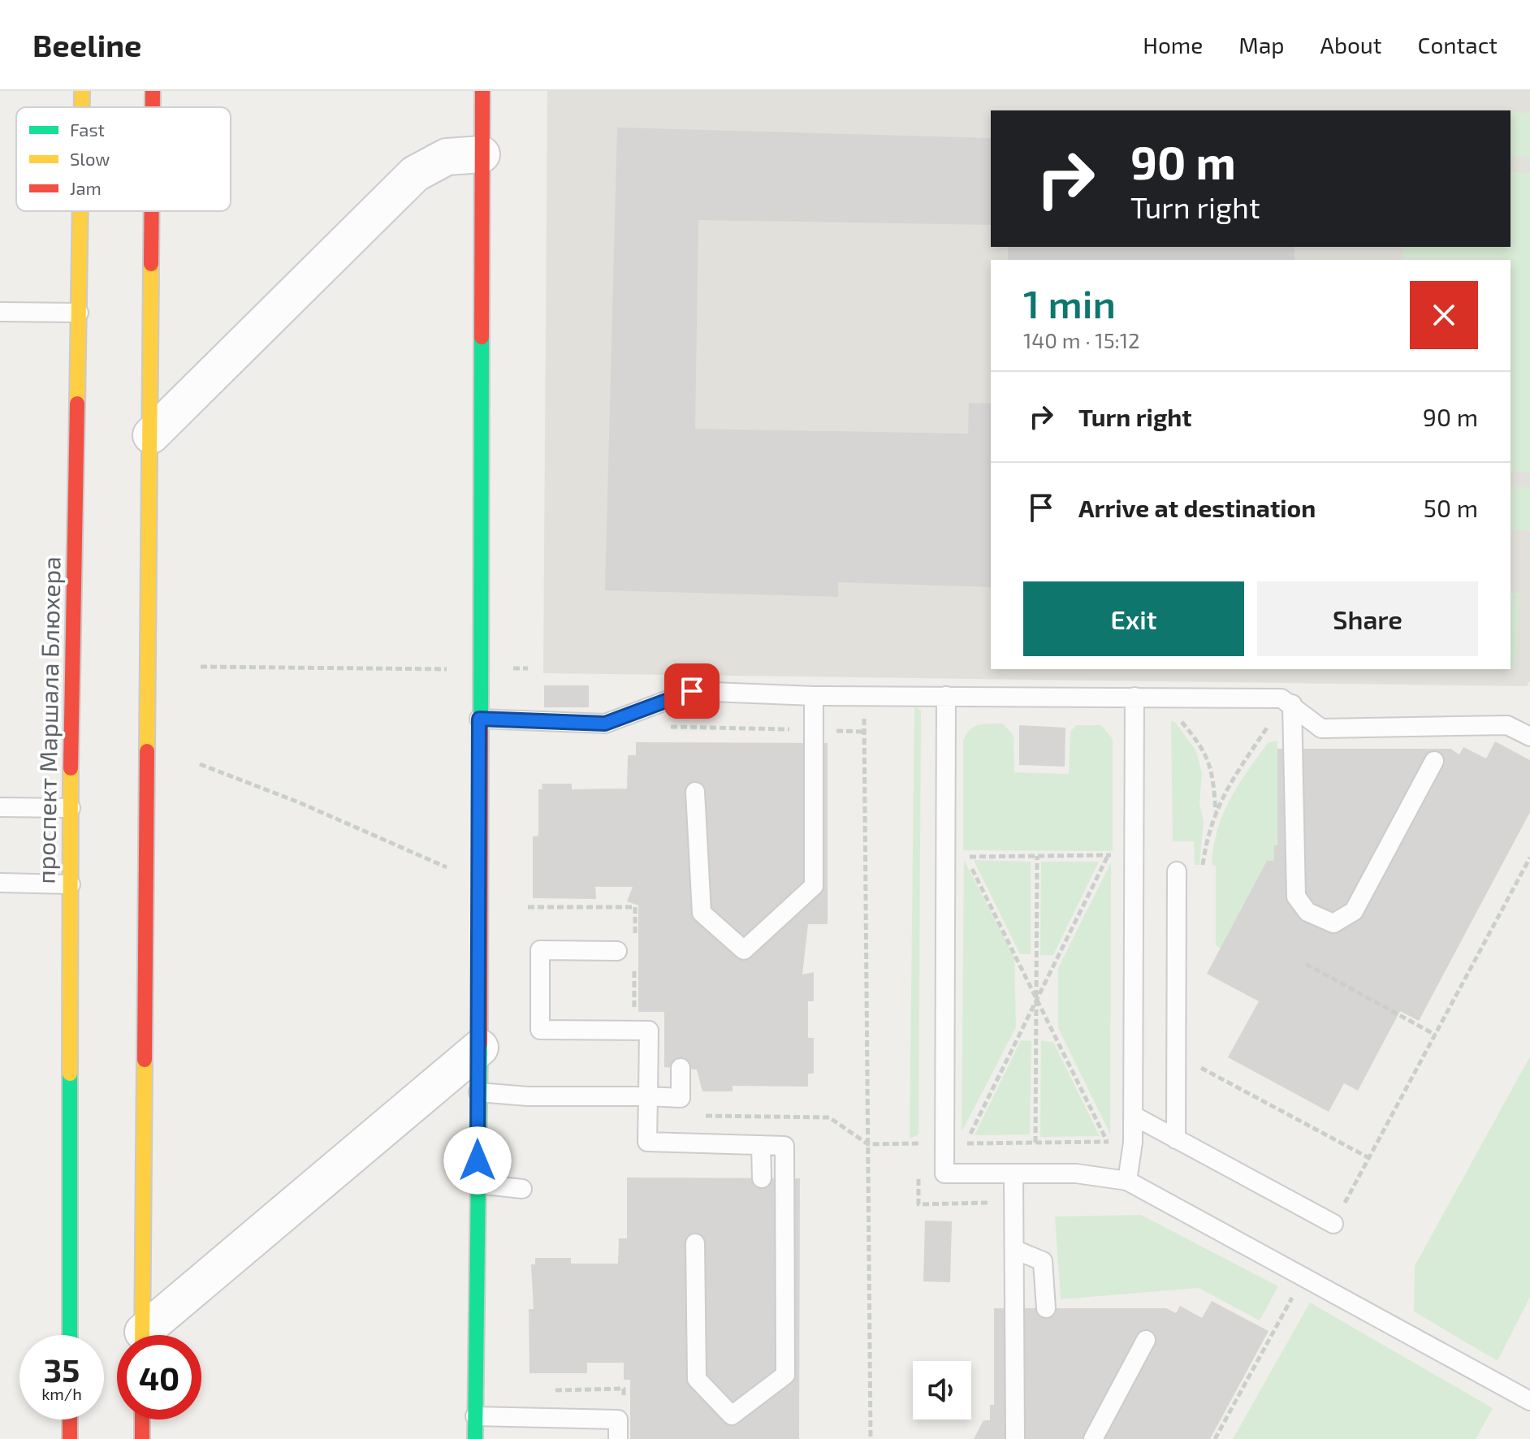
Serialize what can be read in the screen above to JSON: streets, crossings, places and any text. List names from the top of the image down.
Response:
{
  "streets": {
    "main road": ["проспект Маршала Блюхера"]
  },
  "legend": ["Fast", "Slow", "Jam"],
  "page": {
    "header": "Beeline",
    "nav": [
      "Home",
      "Map",
      "About",
      "Contact"
    ],
    "turn": ["90 m", "Turn right"],
    "heading": ["1 min", "140 m · 15:12"],
    "list": [
      {
        "name": "Turn right",
        "value": "90 m"
      },
      {
        "name": "Arrive at destination",
        "value": "50 m"
      }
    ],
    "buttons": ["Exit", "Share"],
    "speed": "35 km/h",
    "limit": "40"
  }
}
